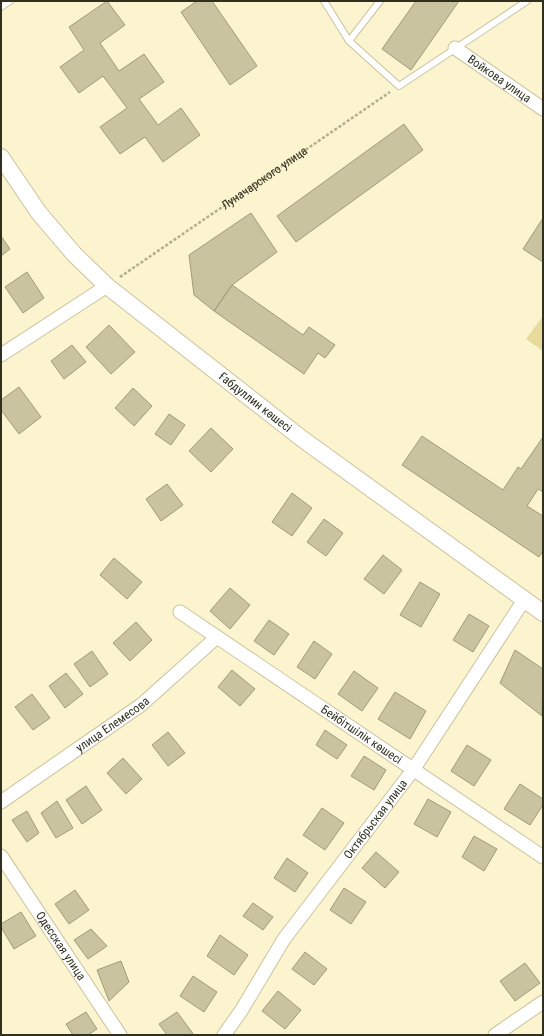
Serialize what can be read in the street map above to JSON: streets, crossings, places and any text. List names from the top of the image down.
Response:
{
  "streets": {
    "street": [
      "Войкова улица",
      "Ғабдуллин көшесі",
      "улица Елемесова",
      "Бейбітшілік көшесі",
      "Октябрьская улица",
      "Одесская улица"
    ],
    "path": ["Луначарского улица"]
  },
  "crossings": [
    ["Луначарского улица", "Ғабдуллин көшесі"],
    ["Ғабдуллин көшесі", "Октябрьская улица"],
    ["улица Елемесова", "Бейбітшілік көшесі"],
    ["Бейбітшілік көшесі", "Октябрьская улица"]
  ]
}
